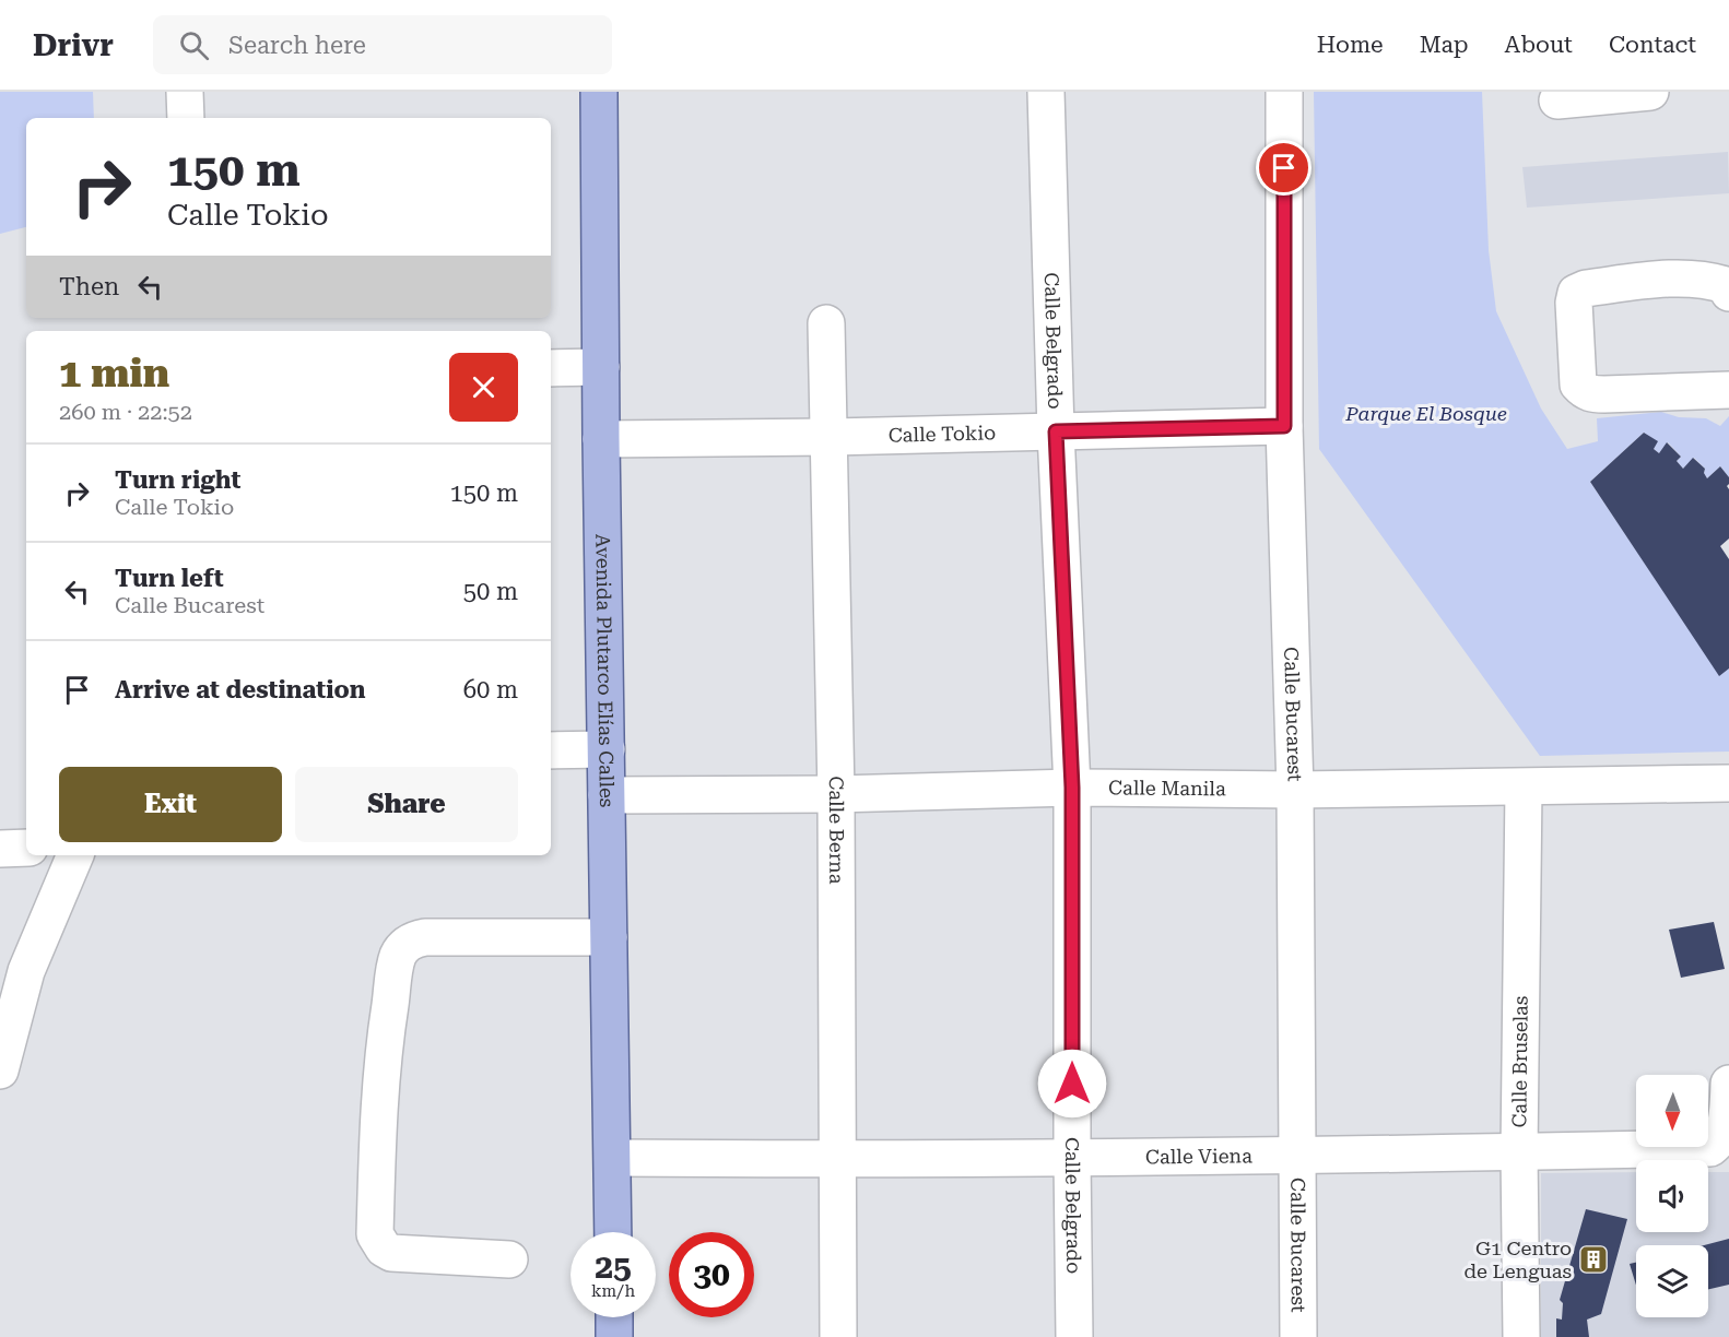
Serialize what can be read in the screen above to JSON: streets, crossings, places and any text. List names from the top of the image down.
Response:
{
  "streets": {
    "main road": ["Avenida Plutarco Elías Calles"],
    "street": [
      "Calle Belgrado",
      "Calle Tokio",
      "Calle Bucarest",
      "Calle Manila",
      "Calle Berna",
      "Calle Bruselas",
      "Calle Viena"
    ]
  },
  "crossings": [
    ["Calle Belgrado", "Calle Tokio"],
    ["Calle Belgrado", "Calle Manila"],
    ["Calle Belgrado", "Calle Viena"],
    ["Calle Tokio", "Avenida Plutarco Elías Calles"],
    ["Calle Tokio", "Calle Bucarest"],
    ["Calle Tokio", "Calle Berna"],
    ["Avenida Plutarco Elías Calles", "Calle Manila"],
    ["Avenida Plutarco Elías Calles", "Calle Viena"],
    ["Calle Bucarest", "Calle Manila"],
    ["Calle Bucarest", "Calle Viena"],
    ["Calle Manila", "Calle Berna"],
    ["Calle Manila", "Calle Bruselas"],
    ["Calle Berna", "Calle Viena"],
    ["Calle Bruselas", "Calle Viena"]
  ],
  "parks": ["Parque El Bosque"],
  "places": {
    "building": ["G1 Centro de Lenguas"]
  },
  "north": "bottom",
  "page": {
    "header": "Drivr",
    "search": "Search here",
    "nav": [
      "Home",
      "Map",
      "About",
      "Contact"
    ],
    "turn": ["150 m", "Calle Tokio"],
    "then": "Then",
    "heading": ["1 min", "260 m · 22:52"],
    "list": [
      {
        "name": "Turn right",
        "note": "Calle Tokio",
        "value": "150 m"
      },
      {
        "name": "Turn left",
        "note": "Calle Bucarest",
        "value": "50 m"
      },
      {
        "name": "Arrive at destination",
        "value": "60 m"
      }
    ],
    "buttons": ["Exit", "Share"],
    "speed": "25 km/h",
    "limit": "30"
  }
}
